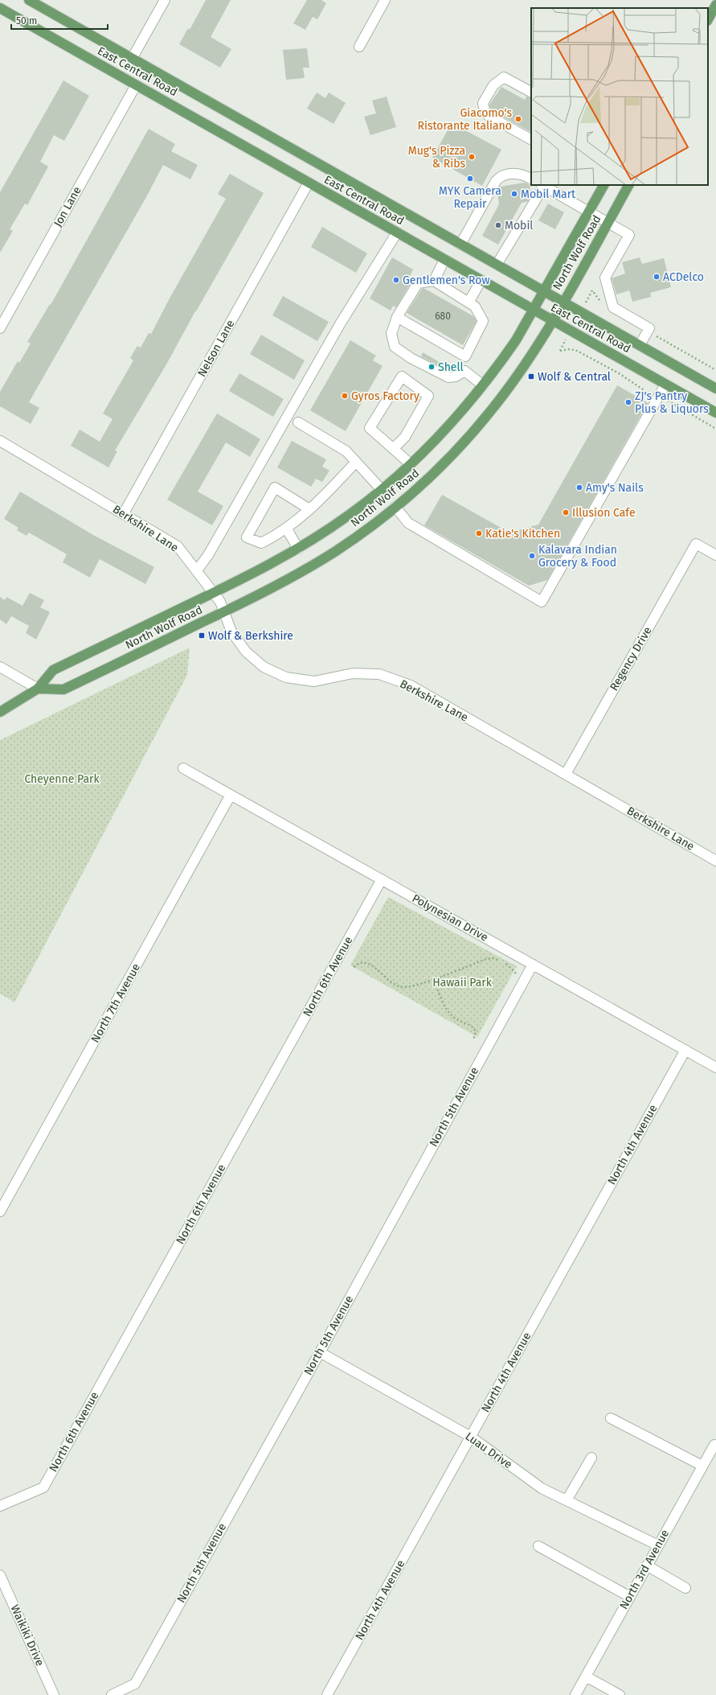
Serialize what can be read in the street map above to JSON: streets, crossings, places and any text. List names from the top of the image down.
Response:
{
  "streets": {
    "main road": ["East Central Road", "North Wolf Road"],
    "street": [
      "Jon Lane",
      "Nelson Lane",
      "Berkshire Lane",
      "Regency Drive",
      "Polynesian Drive",
      "North 6th Avenue",
      "North 7th Avenue",
      "North 5th Avenue",
      "North 4th Avenue",
      "Luau Drive",
      "North 3rd Avenue",
      "Waikiki Drive"
    ]
  },
  "crossings": [
    ["East Central Road", "Jon Lane"],
    ["East Central Road", "North Wolf Road"],
    ["East Central Road", "Nelson Lane"],
    ["North Wolf Road", "Berkshire Lane"],
    ["Nelson Lane", "Berkshire Lane"],
    ["Berkshire Lane", "Regency Drive"],
    ["Polynesian Drive", "North 6th Avenue"],
    ["Polynesian Drive", "North 7th Avenue"],
    ["Polynesian Drive", "North 5th Avenue"],
    ["Polynesian Drive", "North 4th Avenue"],
    ["North 5th Avenue", "Luau Drive"],
    ["North 4th Avenue", "Luau Drive"],
    ["Luau Drive", "North 3rd Avenue"]
  ],
  "parks": ["Cheyenne Park", "Hawaii Park"],
  "places": {
    "other": [
      "Giacomo's Ristorante Italiano",
      "Mug's Pizza & Ribs",
      "MYK Camera Repair",
      "Mobil Mart",
      "Mobil",
      "ACDelco",
      "Gentlemen's Row",
      "Shell",
      "Gyros Factory",
      "ZJ's Pantry Plus & Liquors",
      "Amy's Nails",
      "Illusion Cafe",
      "Katie's Kitchen",
      "Kalavara Indian Grocery & Food"
    ],
    "transit": ["Wolf & Central", "Wolf & Berkshire"]
  },
  "house_numbers": ["680"],
  "scale_bar": "50 m"
}
